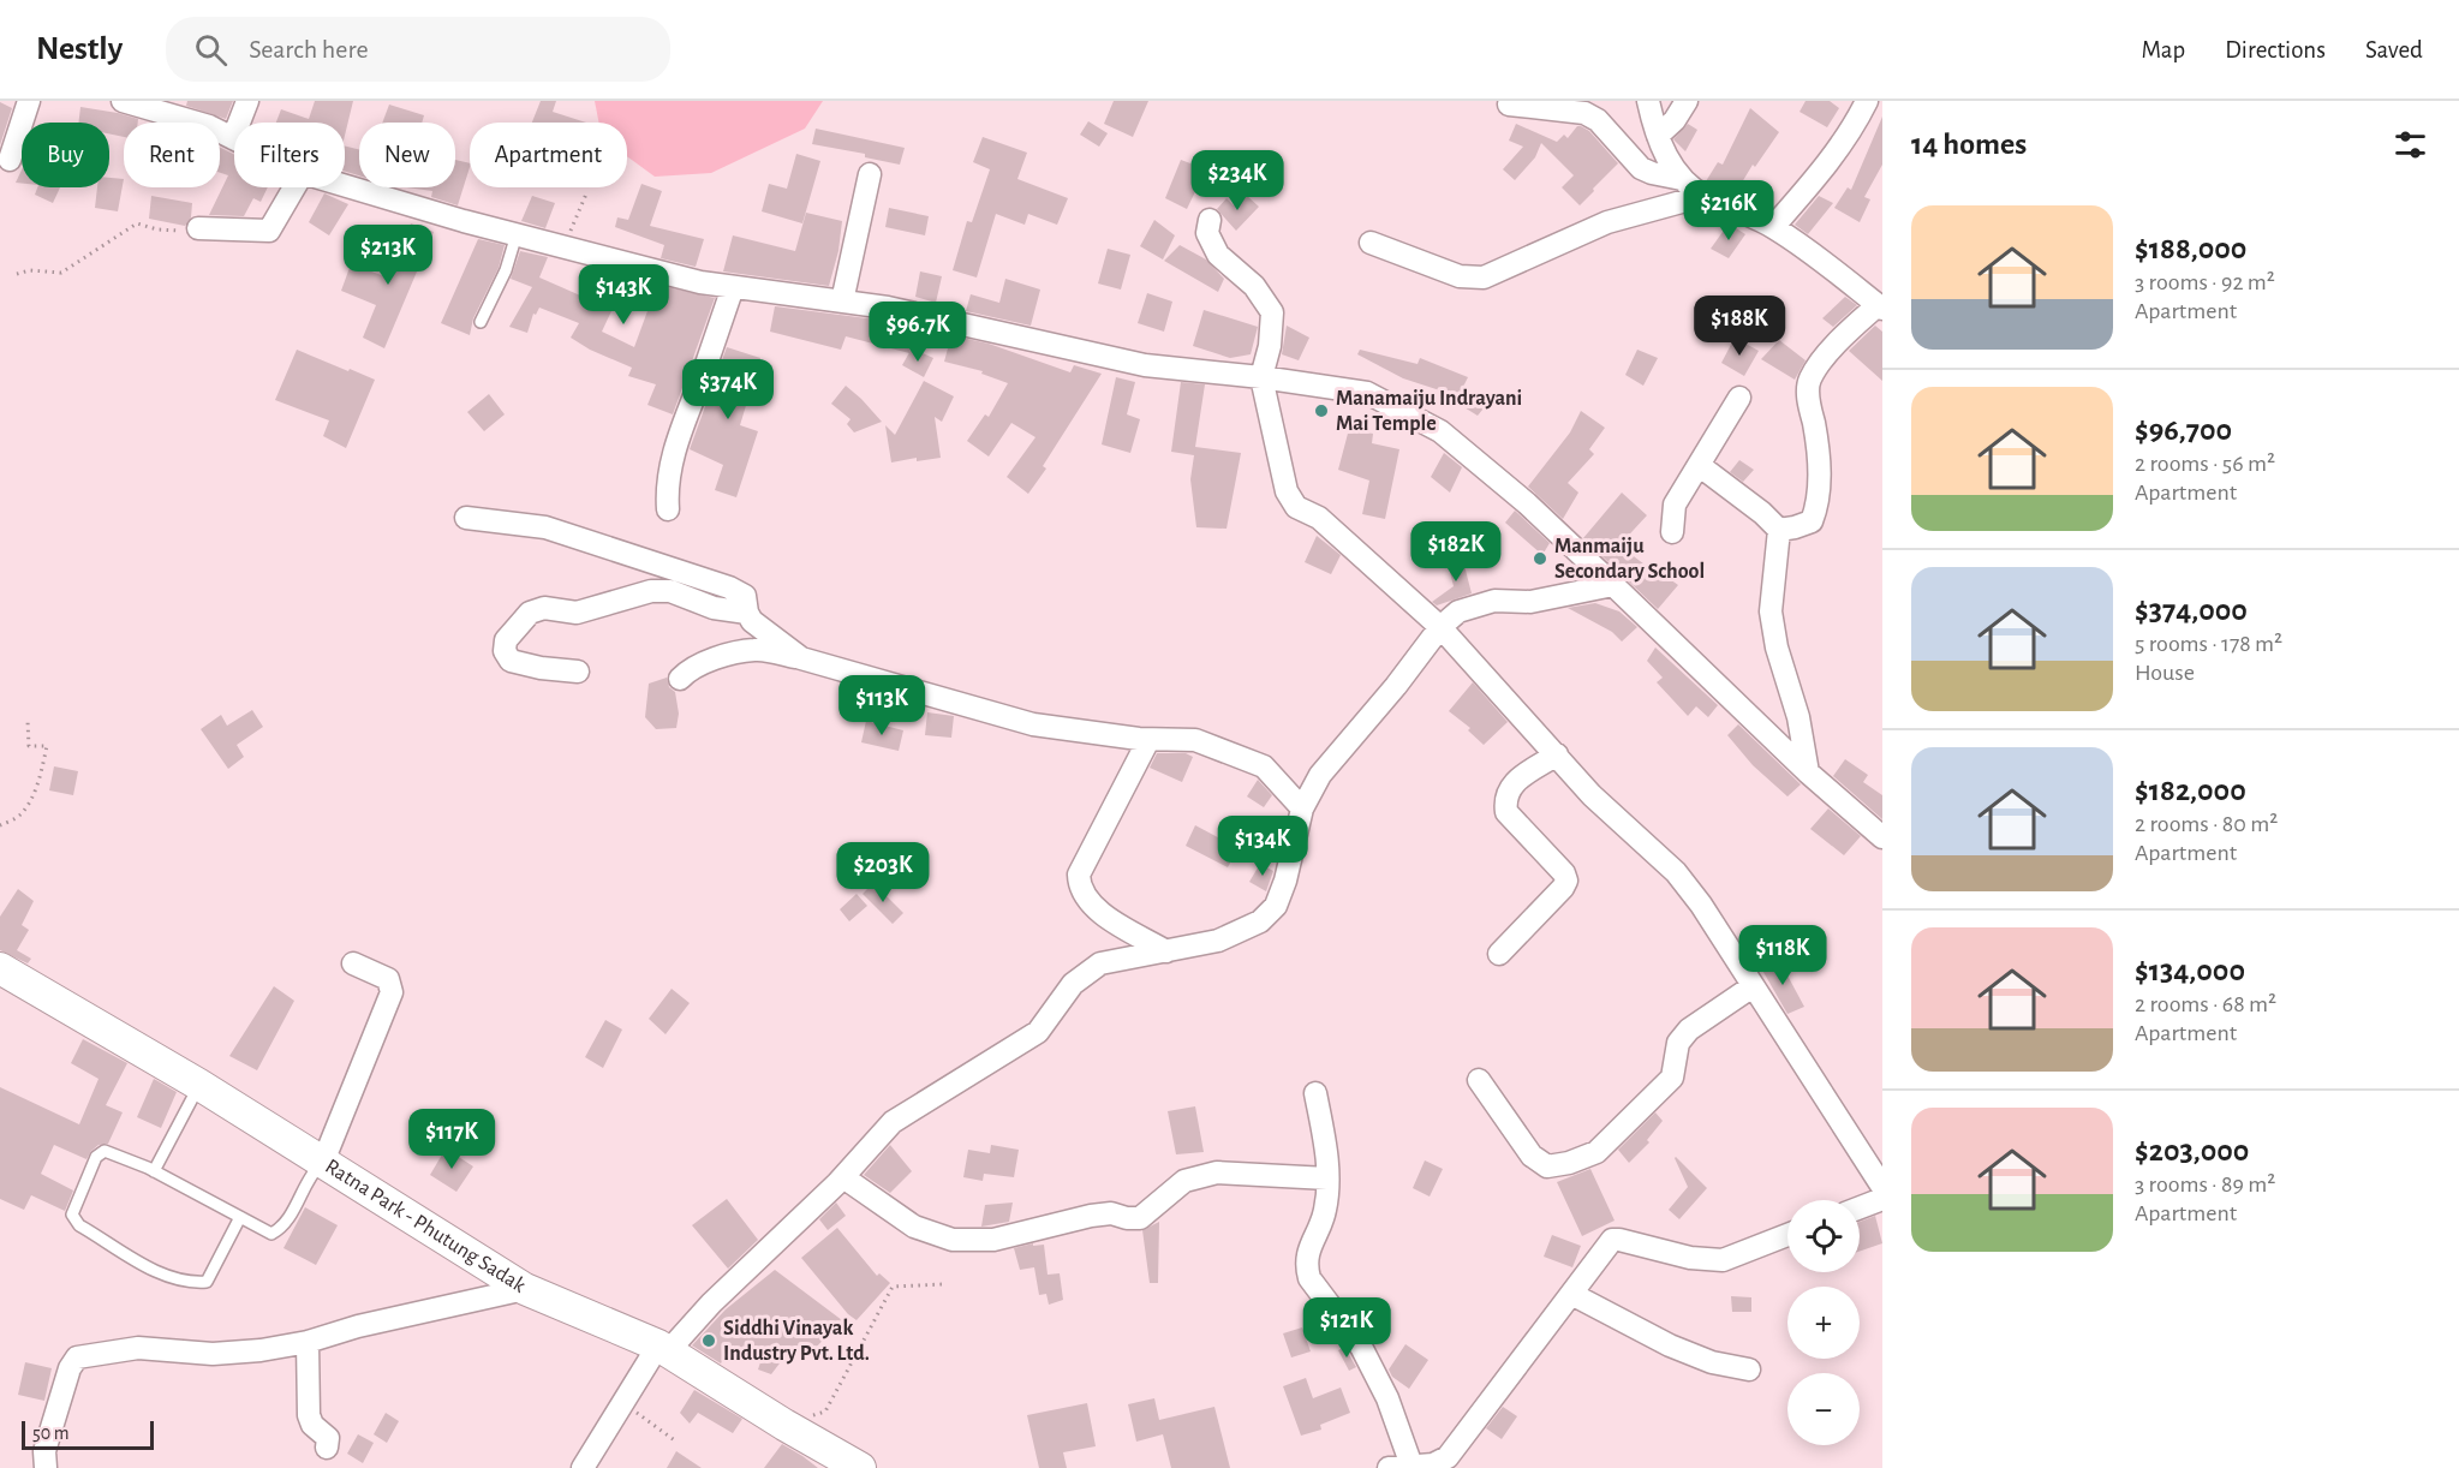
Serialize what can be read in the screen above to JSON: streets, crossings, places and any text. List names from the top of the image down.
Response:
{
  "streets": {
    "street": ["Ratna Park - Phutung Sadak"]
  },
  "places": ["Manamaiju Indrayani Mai Temple", "Manmaiju Secondary School", "Siddhi Vinayak Industry Pvt. Ltd."],
  "scale_bar": "50 m",
  "page": {
    "header": "Nestly",
    "search": "Search here",
    "nav": ["Map", "Directions", "Saved"],
    "heading": "14 homes",
    "chip": [
      "Buy",
      "Rent",
      "Filters",
      "New",
      "Apartment"
    ],
    "price": [
      "$234K",
      "$216K",
      "$213K",
      "$143K",
      "$188K",
      "$96.7K",
      "$374K",
      "$182K",
      "$113K",
      "$134K",
      "$203K",
      "$118K",
      "$117K",
      "$121K"
    ],
    "list": [
      {
        "name": "$188,000",
        "note": "3 rooms · 92 m² · Apartment"
      },
      {
        "name": "$96,700",
        "note": "2 rooms · 56 m² · Apartment"
      },
      {
        "name": "$374,000",
        "note": "5 rooms · 178 m² · House"
      },
      {
        "name": "$182,000",
        "note": "2 rooms · 80 m² · Apartment"
      },
      {
        "name": "$134,000",
        "note": "2 rooms · 68 m² · Apartment"
      },
      {
        "name": "$203,000",
        "note": "3 rooms · 89 m² · Apartment"
      }
    ],
    "map_buttons": ["+", "−"],
    "scale": "50 m"
  }
}
